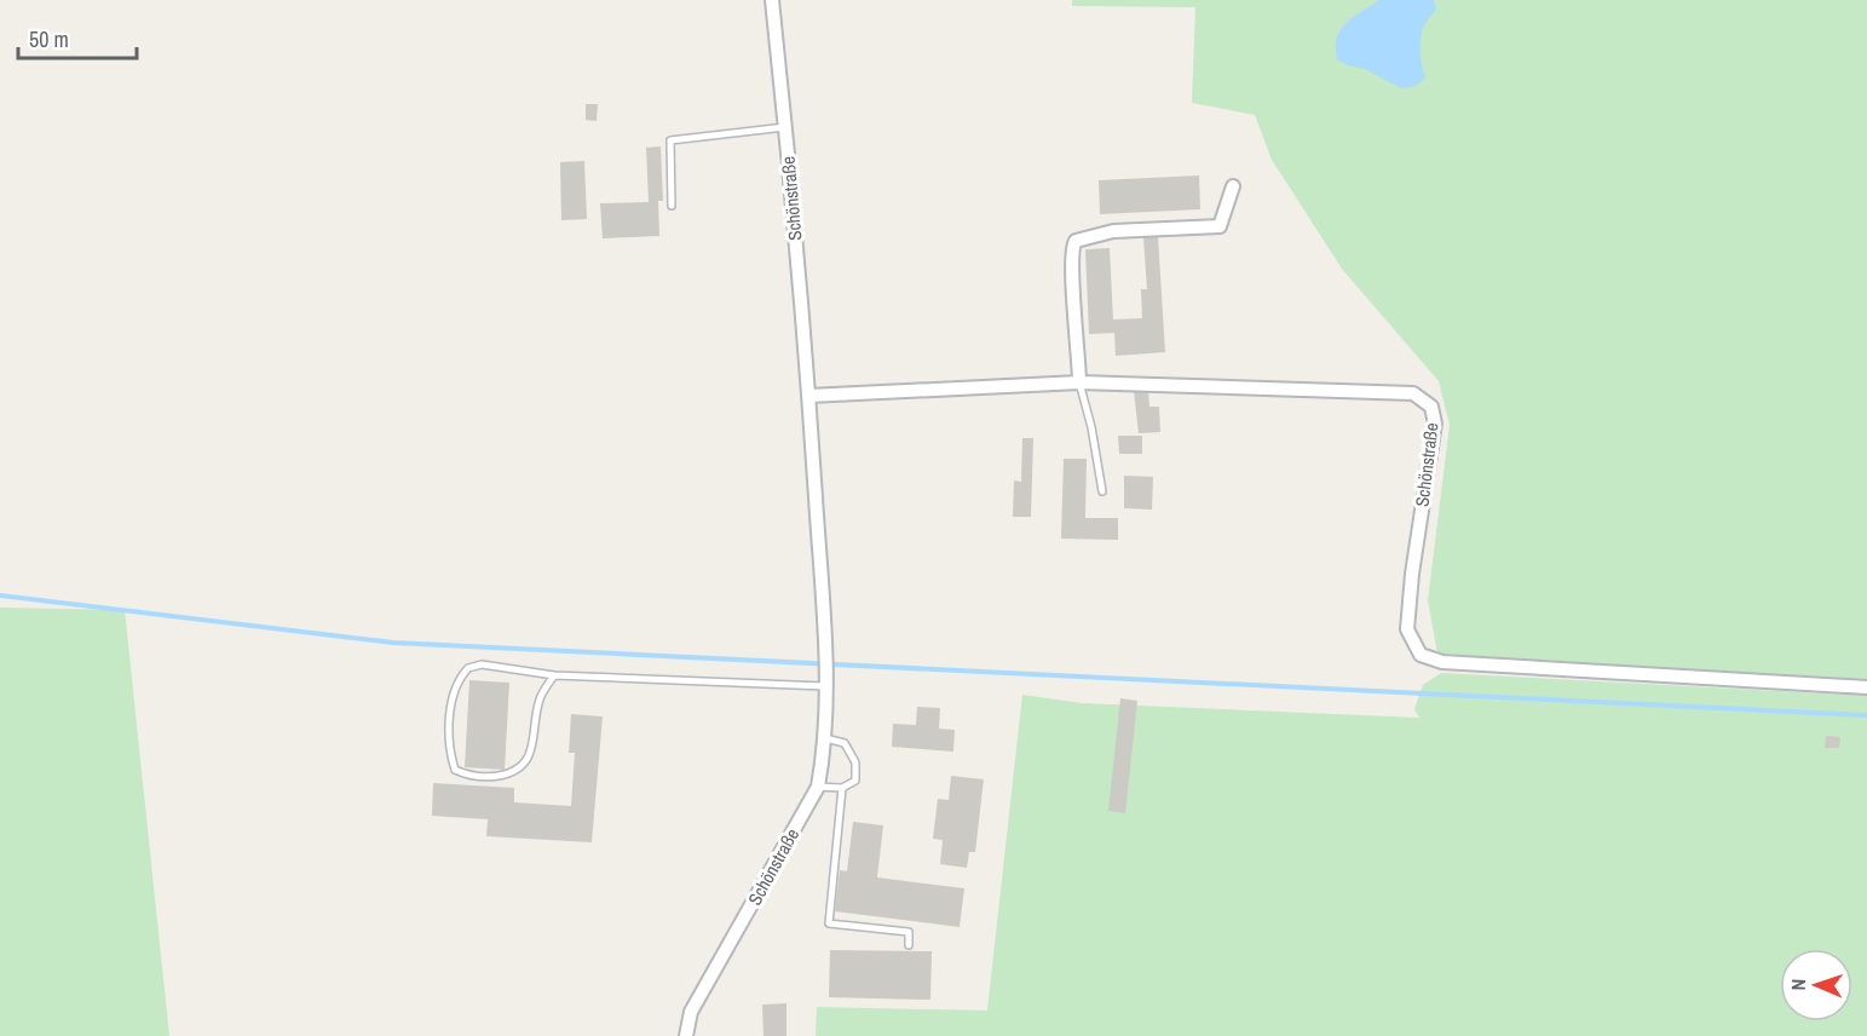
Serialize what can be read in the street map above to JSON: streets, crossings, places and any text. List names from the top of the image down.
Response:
{
  "streets": {
    "street": ["Schönstraße"]
  },
  "scale_bar": "50 m",
  "north": "left"
}
